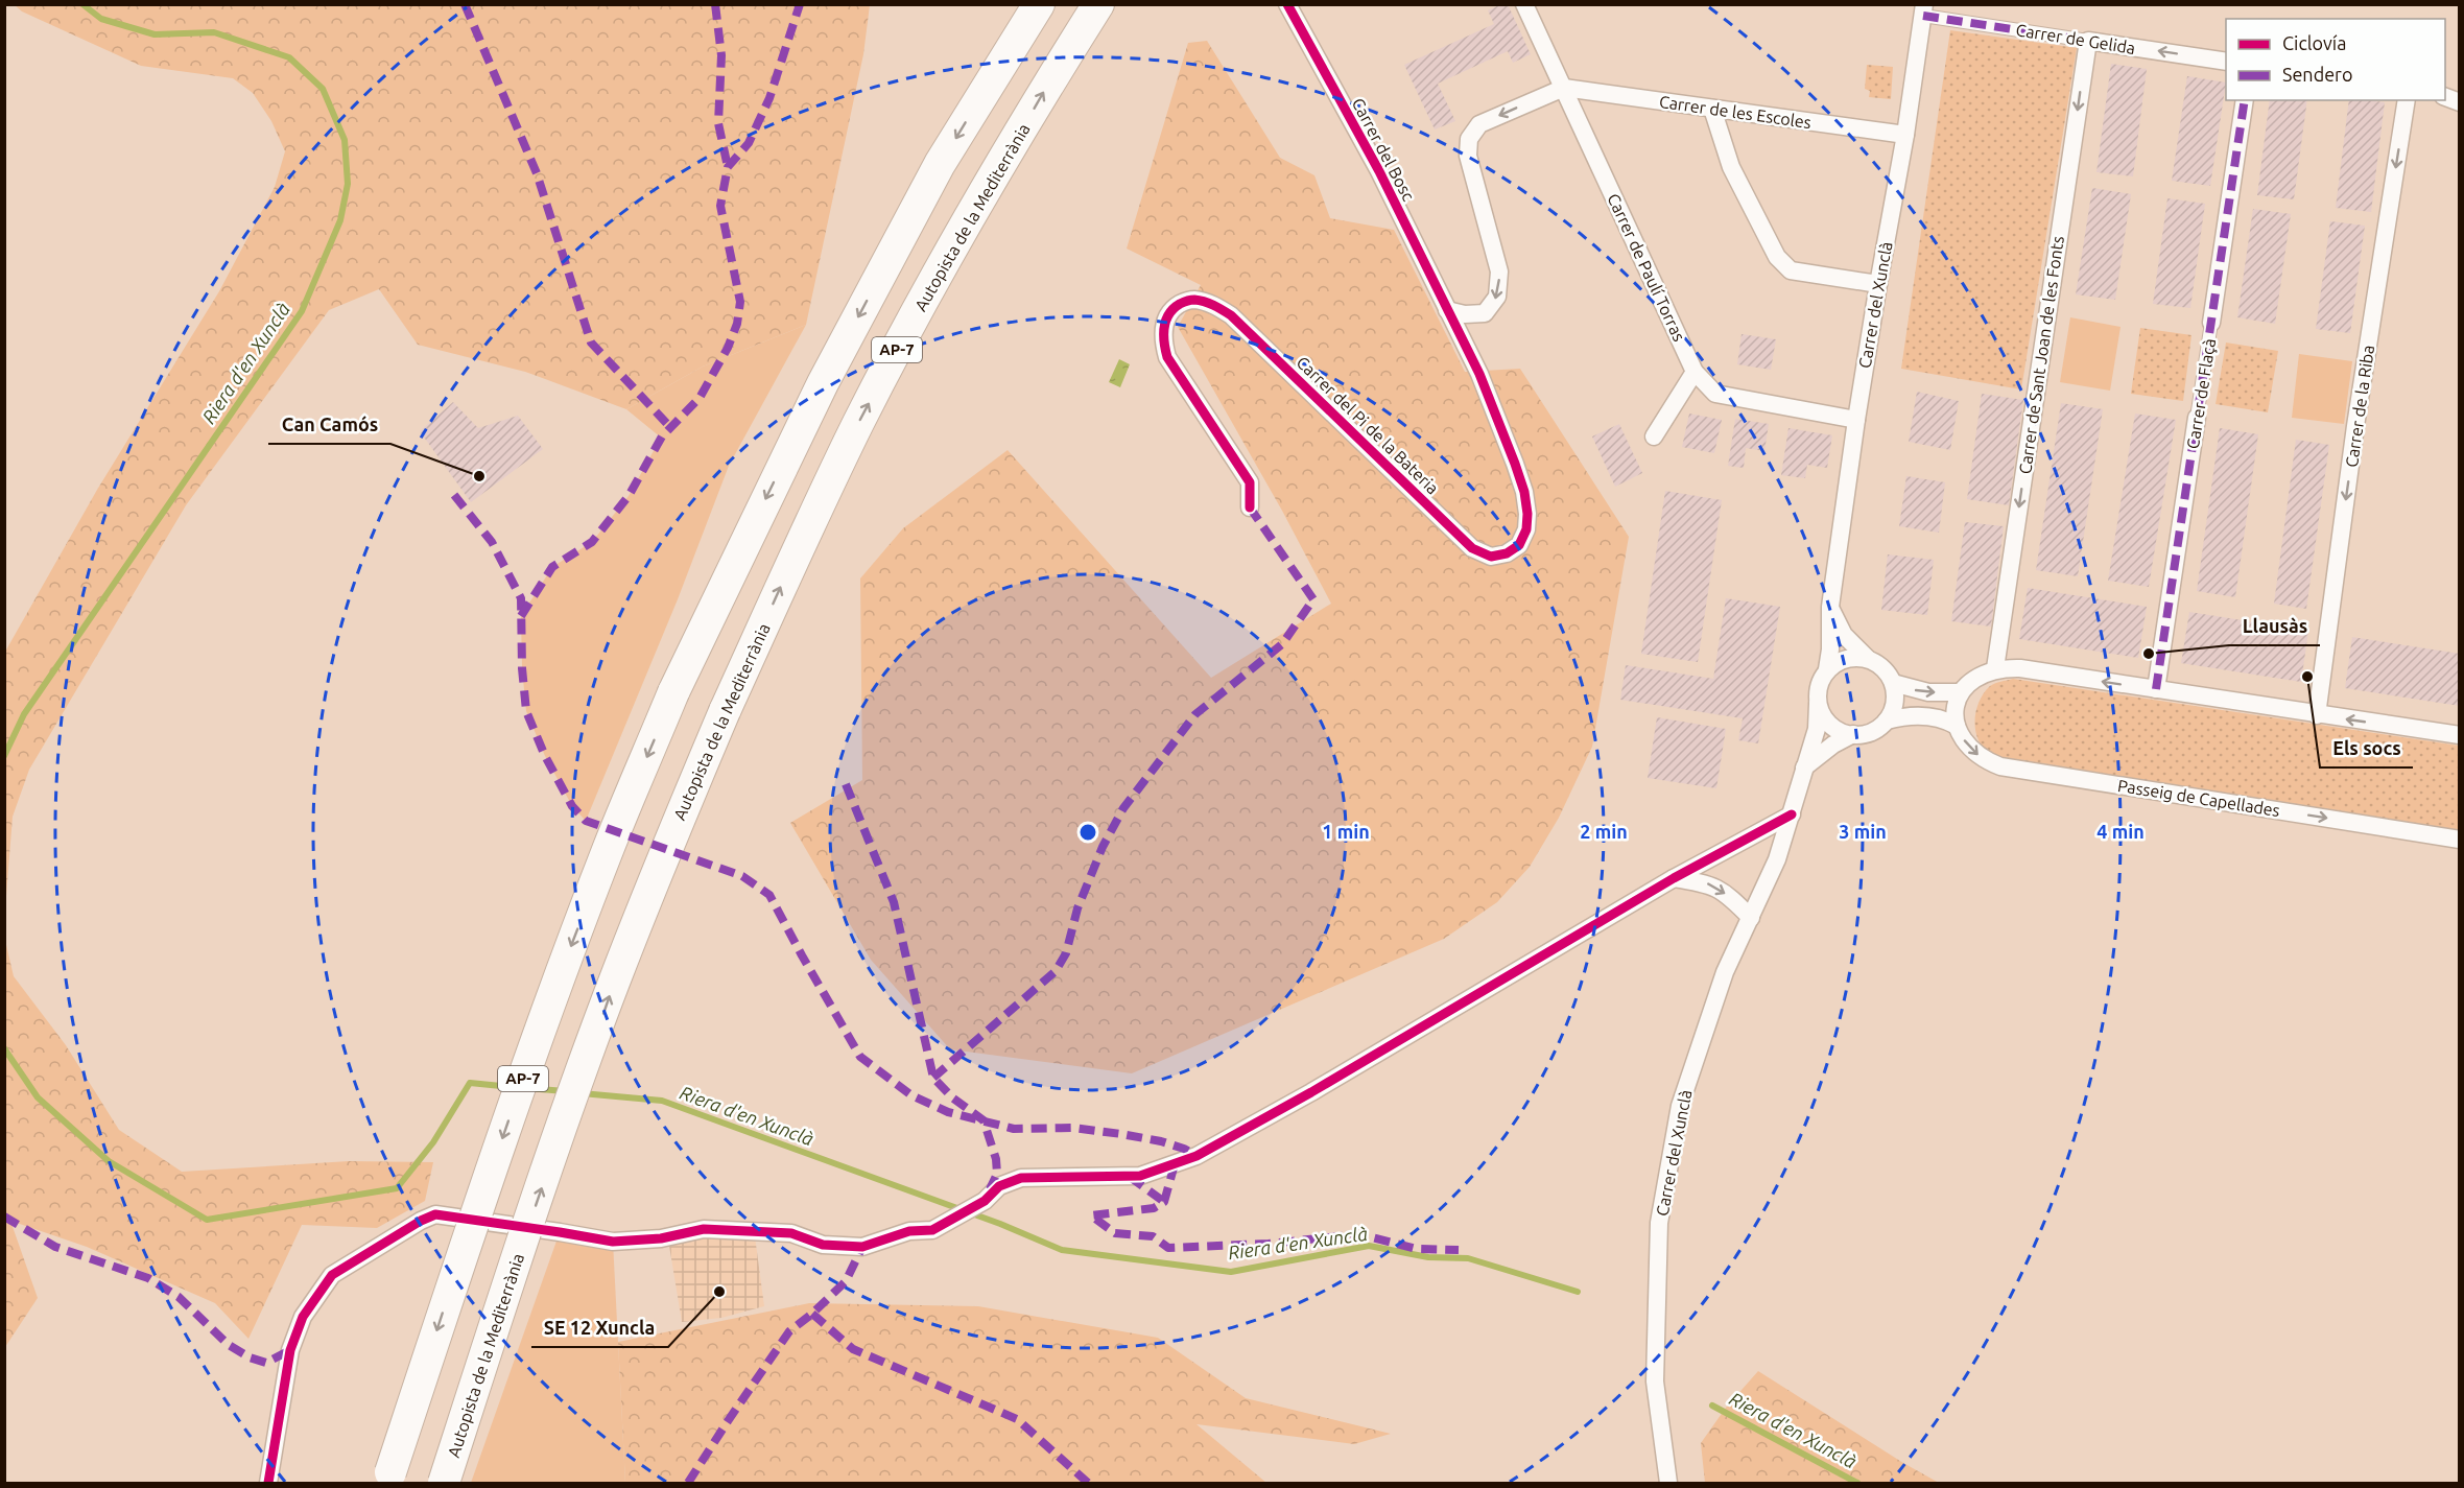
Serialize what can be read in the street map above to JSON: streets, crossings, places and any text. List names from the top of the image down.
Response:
{
  "streets": {
    "highway": ["Autopista de la Mediterrània", "AP-7"],
    "street": [
      "Carrer de Gelida",
      "Carrer de les Escoles",
      "Carrer del Bosc",
      "Carrer de Paulí Torras",
      "Carrer del Xunclà",
      "Carrer de Sant Joan de les Fonts",
      "Carrer de Flaçà",
      "Carrer de la Riba",
      "Carrer del Pi de la Bateria",
      "Passeig de Capellades"
    ]
  },
  "crossings": [
    ["Carrer de Gelida", "Carrer del Xunclà"],
    ["Carrer de Gelida", "Carrer de Sant Joan de les Fonts"],
    ["Carrer de les Escoles", "Carrer de Paulí Torras"],
    ["Carrer de les Escoles", "Carrer del Xunclà"],
    ["Carrer del Bosc", "Carrer del Pi de la Bateria"],
    ["Carrer de Paulí Torras", "Carrer del Xunclà"]
  ],
  "one_way": ["Carrer de Gelida", "Carrer de Sant Joan de les Fonts", "Carrer de la Riba"],
  "water": ["Riera d'en Xunclà"],
  "places": [
    "Can Camós",
    "Llausàs",
    "Els socs",
    "SE 12 Xuncla"
  ],
  "legend": ["Ciclovía", "Sendero"],
  "rings": [
    "1 min",
    "2 min",
    "3 min",
    "4 min"
  ]
}
